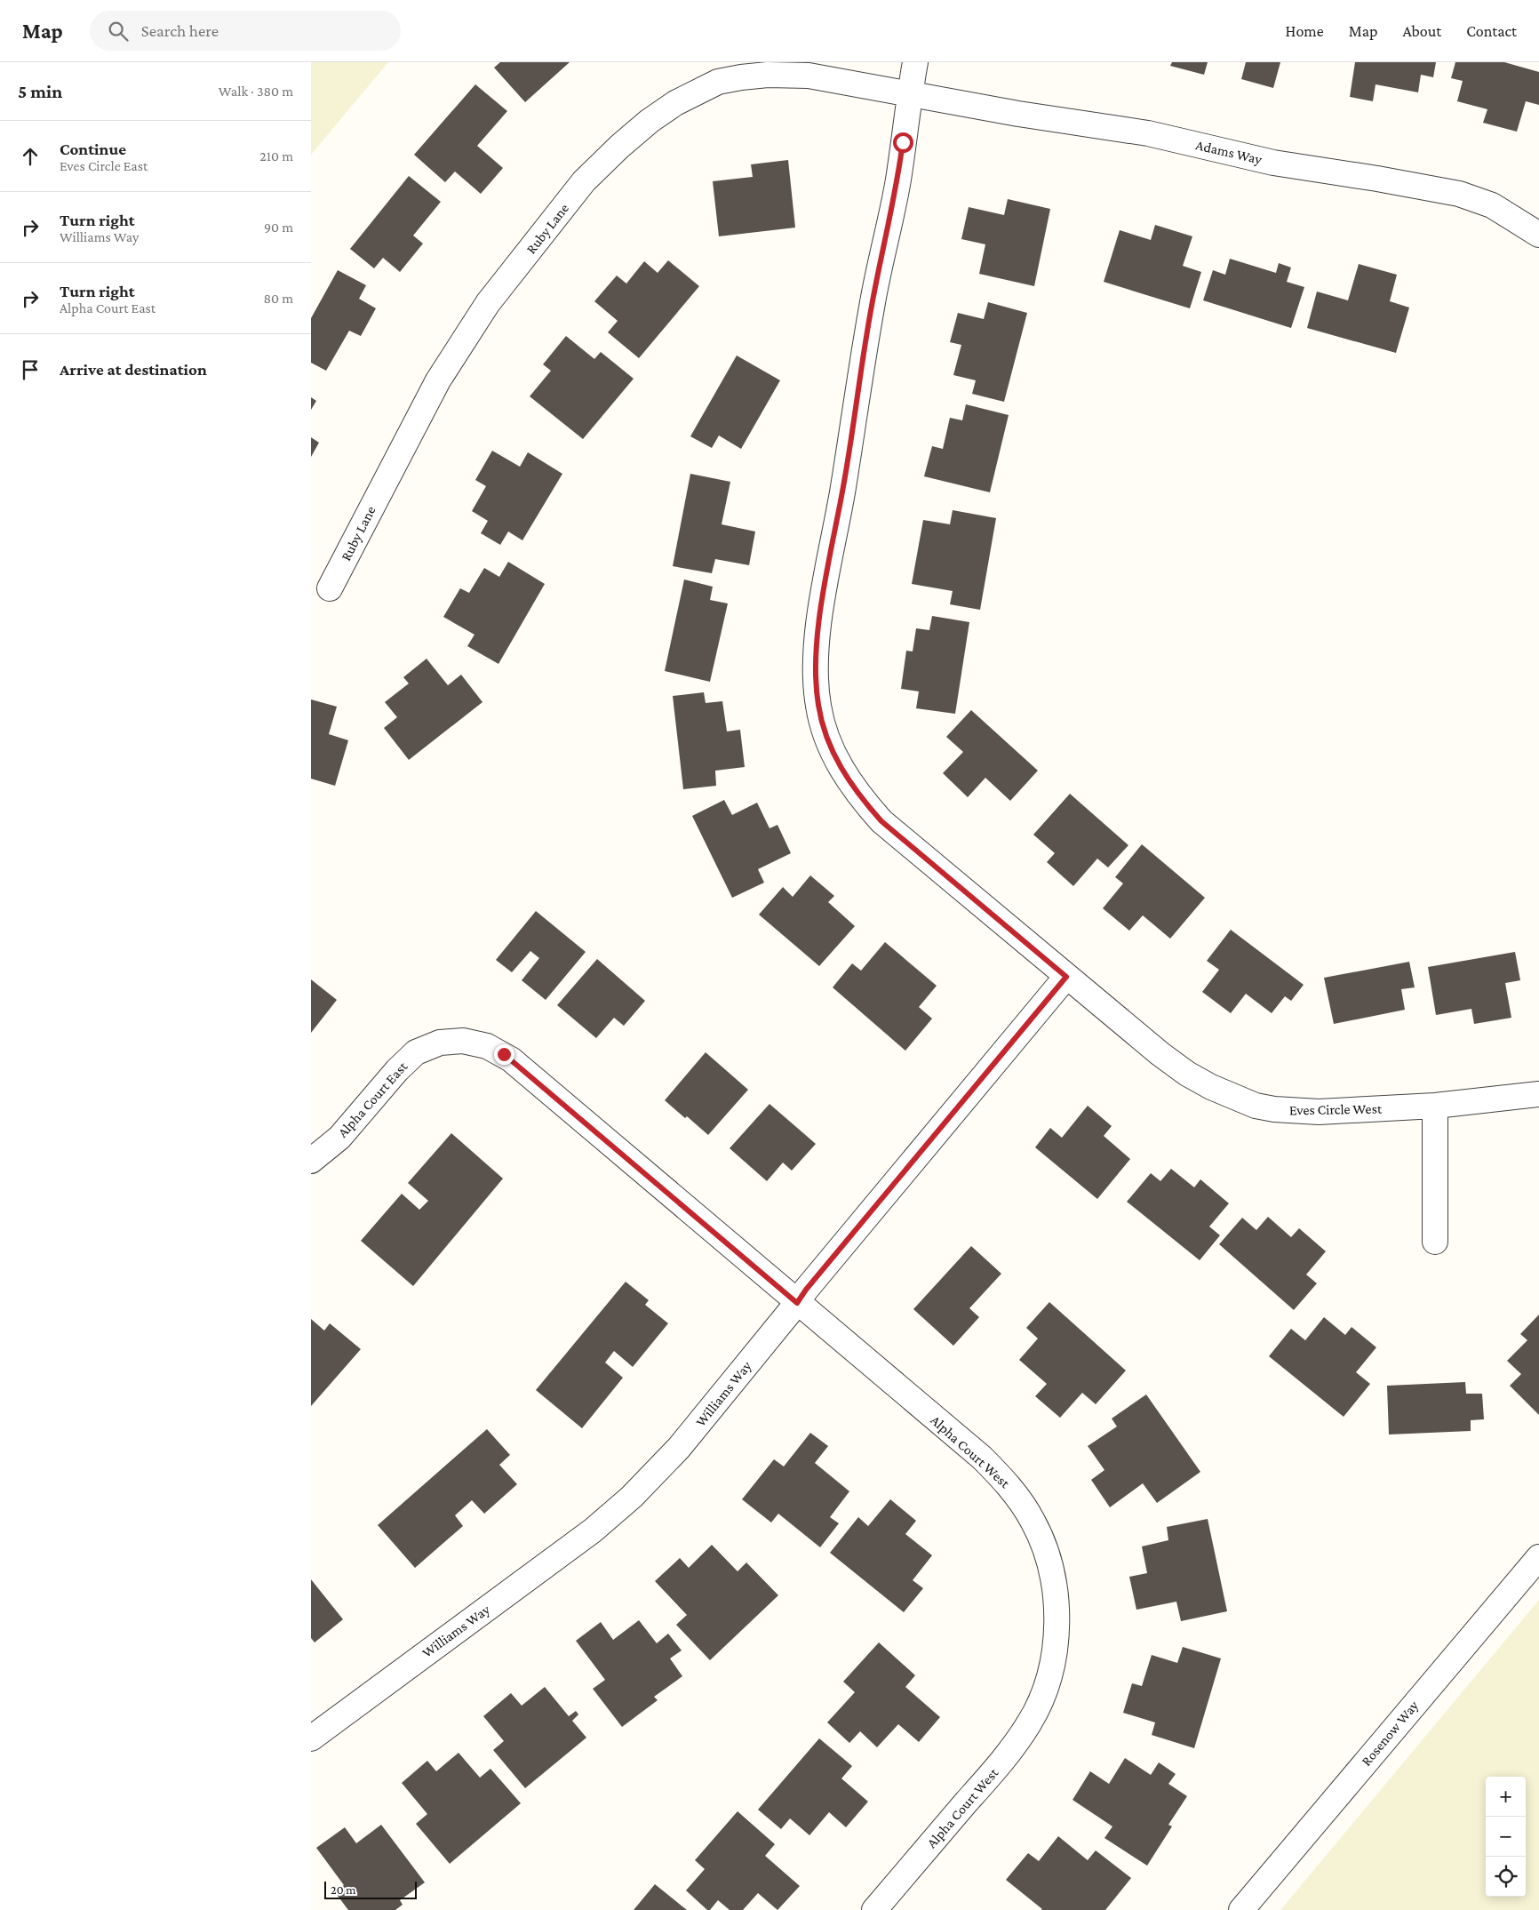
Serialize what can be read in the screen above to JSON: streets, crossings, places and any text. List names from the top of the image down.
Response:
{
  "streets": {
    "street": [
      "Adams Way",
      "Ruby Lane",
      "Alpha Court East",
      "Eves Circle West",
      "Williams Way",
      "Alpha Court West",
      "Rosenow Way"
    ]
  },
  "crossings": [
    ["Adams Way", "Ruby Lane"],
    ["Adams Way", "Eves Circle West"],
    ["Ruby Lane", "Eves Circle West"],
    ["Alpha Court East", "Williams Way"],
    ["Alpha Court East", "Alpha Court West"],
    ["Eves Circle West", "Williams Way"],
    ["Williams Way", "Alpha Court West"]
  ],
  "scale_bar": "20 m",
  "page": {
    "header": "Map",
    "search": "Search here",
    "nav": [
      "Home",
      "Map",
      "About",
      "Contact"
    ],
    "heading": ["5 min", "Walk · 380 m"],
    "list": [
      ["Continue", "Eves Circle East", "210 m"],
      ["Turn right", "Williams Way", "90 m"],
      ["Turn right", "Alpha Court East", "80 m"],
      "Arrive at destination"
    ],
    "map_buttons": ["+", "−"],
    "scale": "20 m"
  }
}
